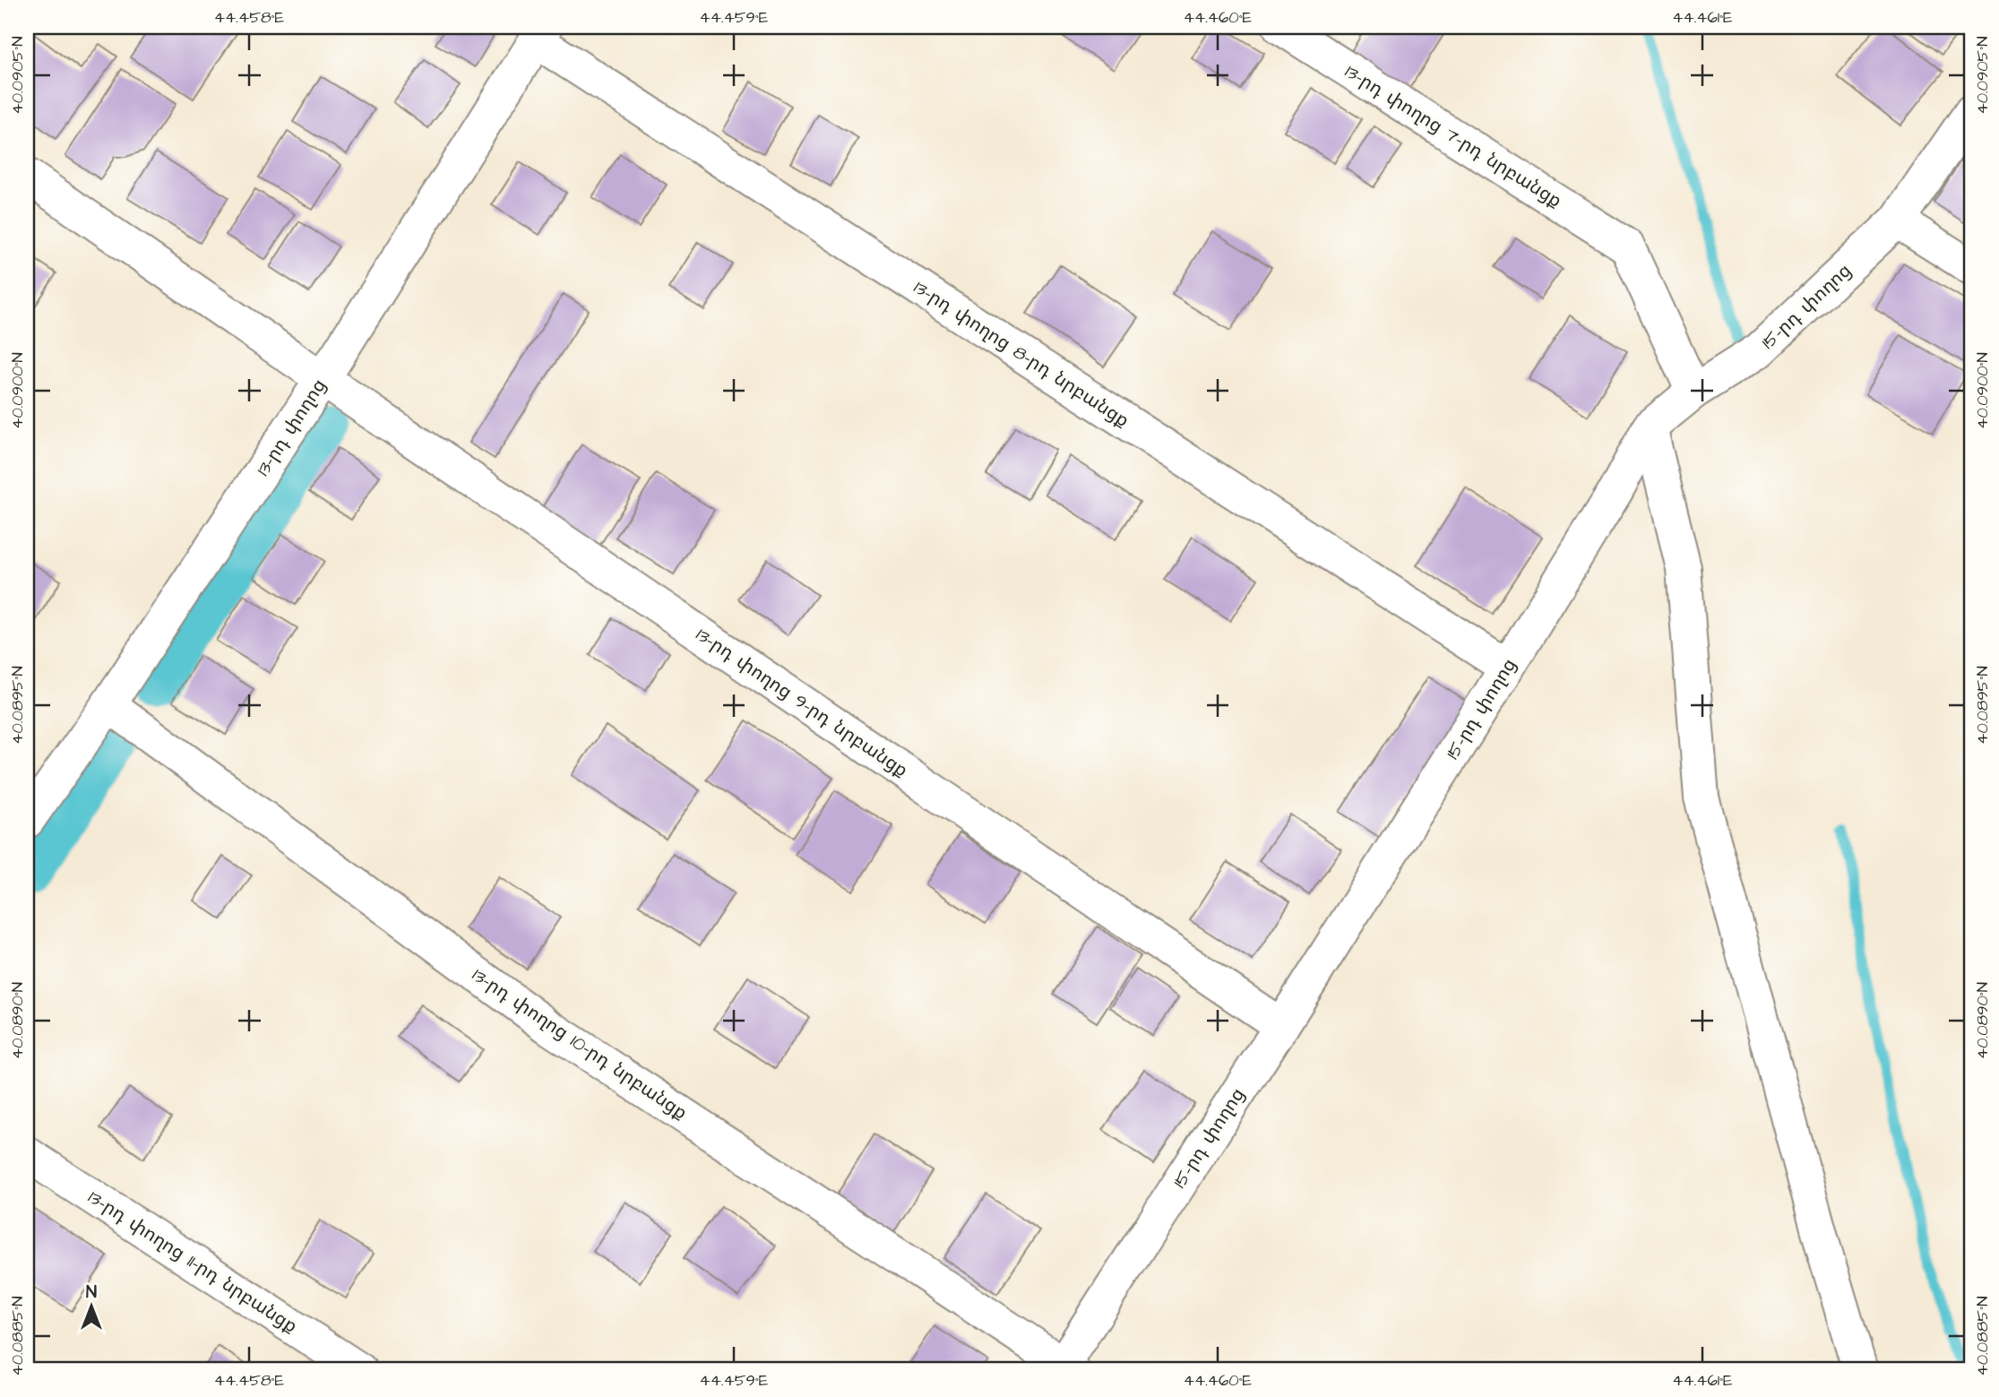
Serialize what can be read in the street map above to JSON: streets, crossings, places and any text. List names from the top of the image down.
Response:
{
  "streets": {
    "street": [
      "13-րդ փողոց 7-րդ նրբանցք",
      "15-րդ փողոց",
      "13-րդ փողոց 8-րդ նրբանցք",
      "13-րդ փողոց",
      "13-րդ փողոց 9-րդ նրբանցք",
      "13-րդ փողոց 10-րդ նրբանցք",
      "13-րդ փողոց 11-րդ նրբանցք"
    ]
  },
  "crossings": [
    ["13-րդ փողոց 7-րդ նրբանցք", "15-րդ փողոց"],
    ["15-րդ փողոց", "13-րդ փողոց 8-րդ նրբանցք"],
    ["15-րդ փողոց", "13-րդ փողոց 9-րդ նրբանցք"],
    ["15-րդ փողոց", "13-րդ փողոց 10-րդ նրբանցք"],
    ["13-րդ փողոց 8-րդ նրբանցք", "13-րդ փողոց"],
    ["13-րդ փողոց", "13-րդ փողոց 9-րդ նրբանցք"],
    ["13-րդ փողոց", "13-րդ փողոց 10-րդ նրբանցք"]
  ],
  "north": "top",
  "coordinates": [
    "44.458°E",
    "44.459°E",
    "44.460°E",
    "44.461°E",
    "40.0905°N",
    "40.0900°N",
    "40.0895°N",
    "40.0890°N",
    "40.0885°N"
  ]
}
